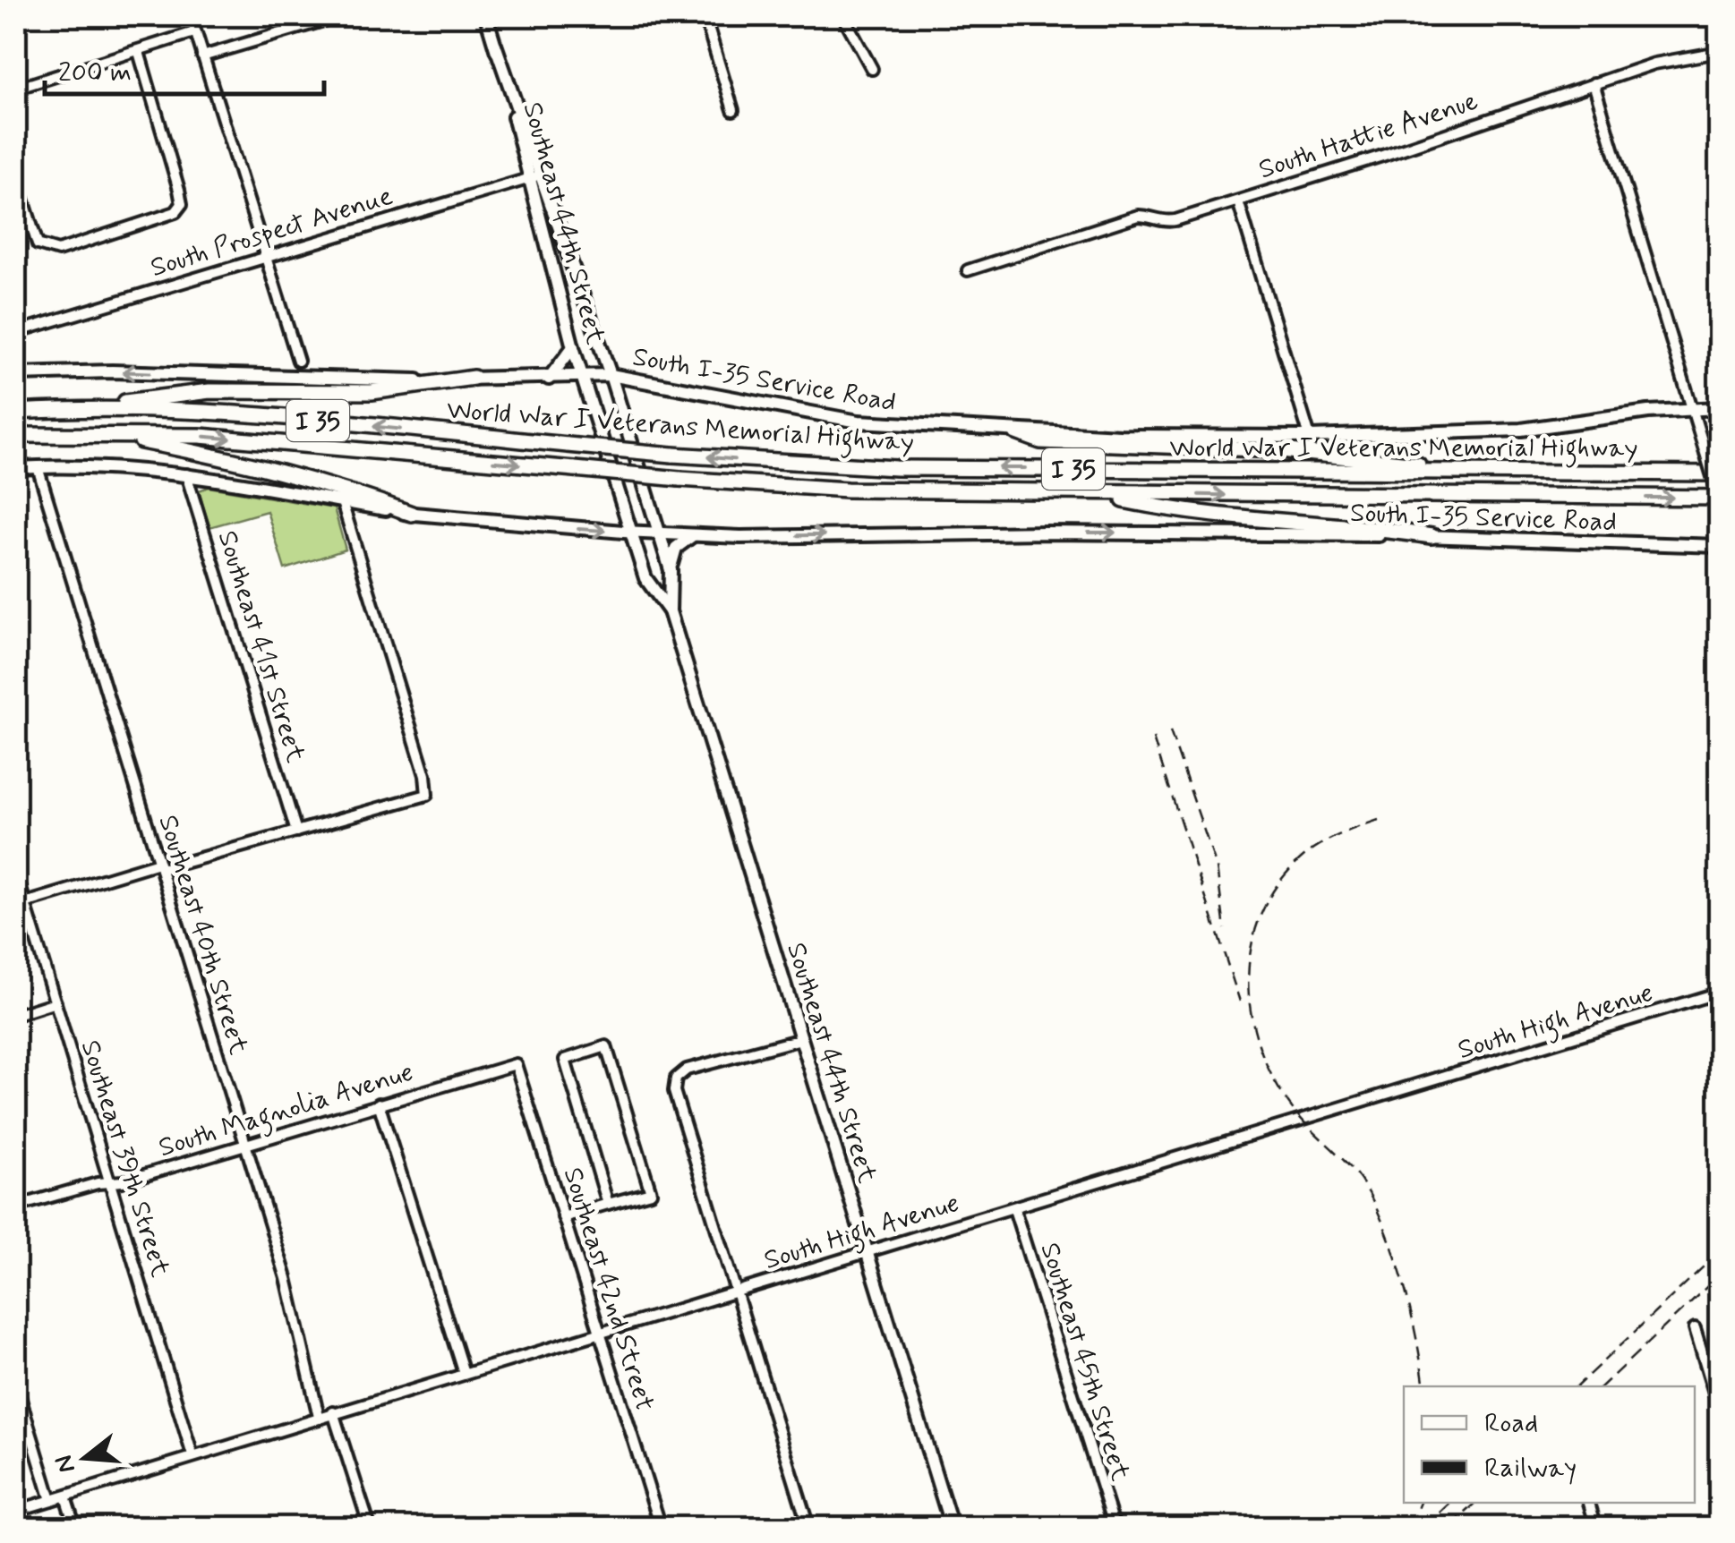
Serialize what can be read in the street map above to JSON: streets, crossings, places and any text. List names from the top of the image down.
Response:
{
  "streets": {
    "highway": ["I 35", "World War I Veterans Memorial Highway"],
    "main road": ["Southeast 44th Street", "South I-35 Service Road"],
    "street": [
      "South Hattie Avenue",
      "South Prospect Avenue",
      "Southeast 41st Street",
      "Southeast 40th Street",
      "South High Avenue",
      "South Magnolia Avenue",
      "Southeast 39th Street",
      "Southeast 42nd Street",
      "Southeast 45th Street"
    ]
  },
  "crossings": [
    ["Southeast 44th Street", "South Prospect Avenue"],
    ["Southeast 44th Street", "South I-35 Service Road"],
    ["Southeast 44th Street", "South High Avenue"],
    ["South I-35 Service Road", "Southeast 41st Street"],
    ["South I-35 Service Road", "Southeast 40th Street"],
    ["Southeast 40th Street", "South High Avenue"],
    ["Southeast 40th Street", "South Magnolia Avenue"],
    ["South High Avenue", "Southeast 39th Street"],
    ["South High Avenue", "Southeast 42nd Street"],
    ["South High Avenue", "Southeast 45th Street"],
    ["South Magnolia Avenue", "Southeast 39th Street"],
    ["South Magnolia Avenue", "Southeast 42nd Street"]
  ],
  "legend": ["Road", "Railway"],
  "scale_bar": "200 m",
  "north": "left"
}
